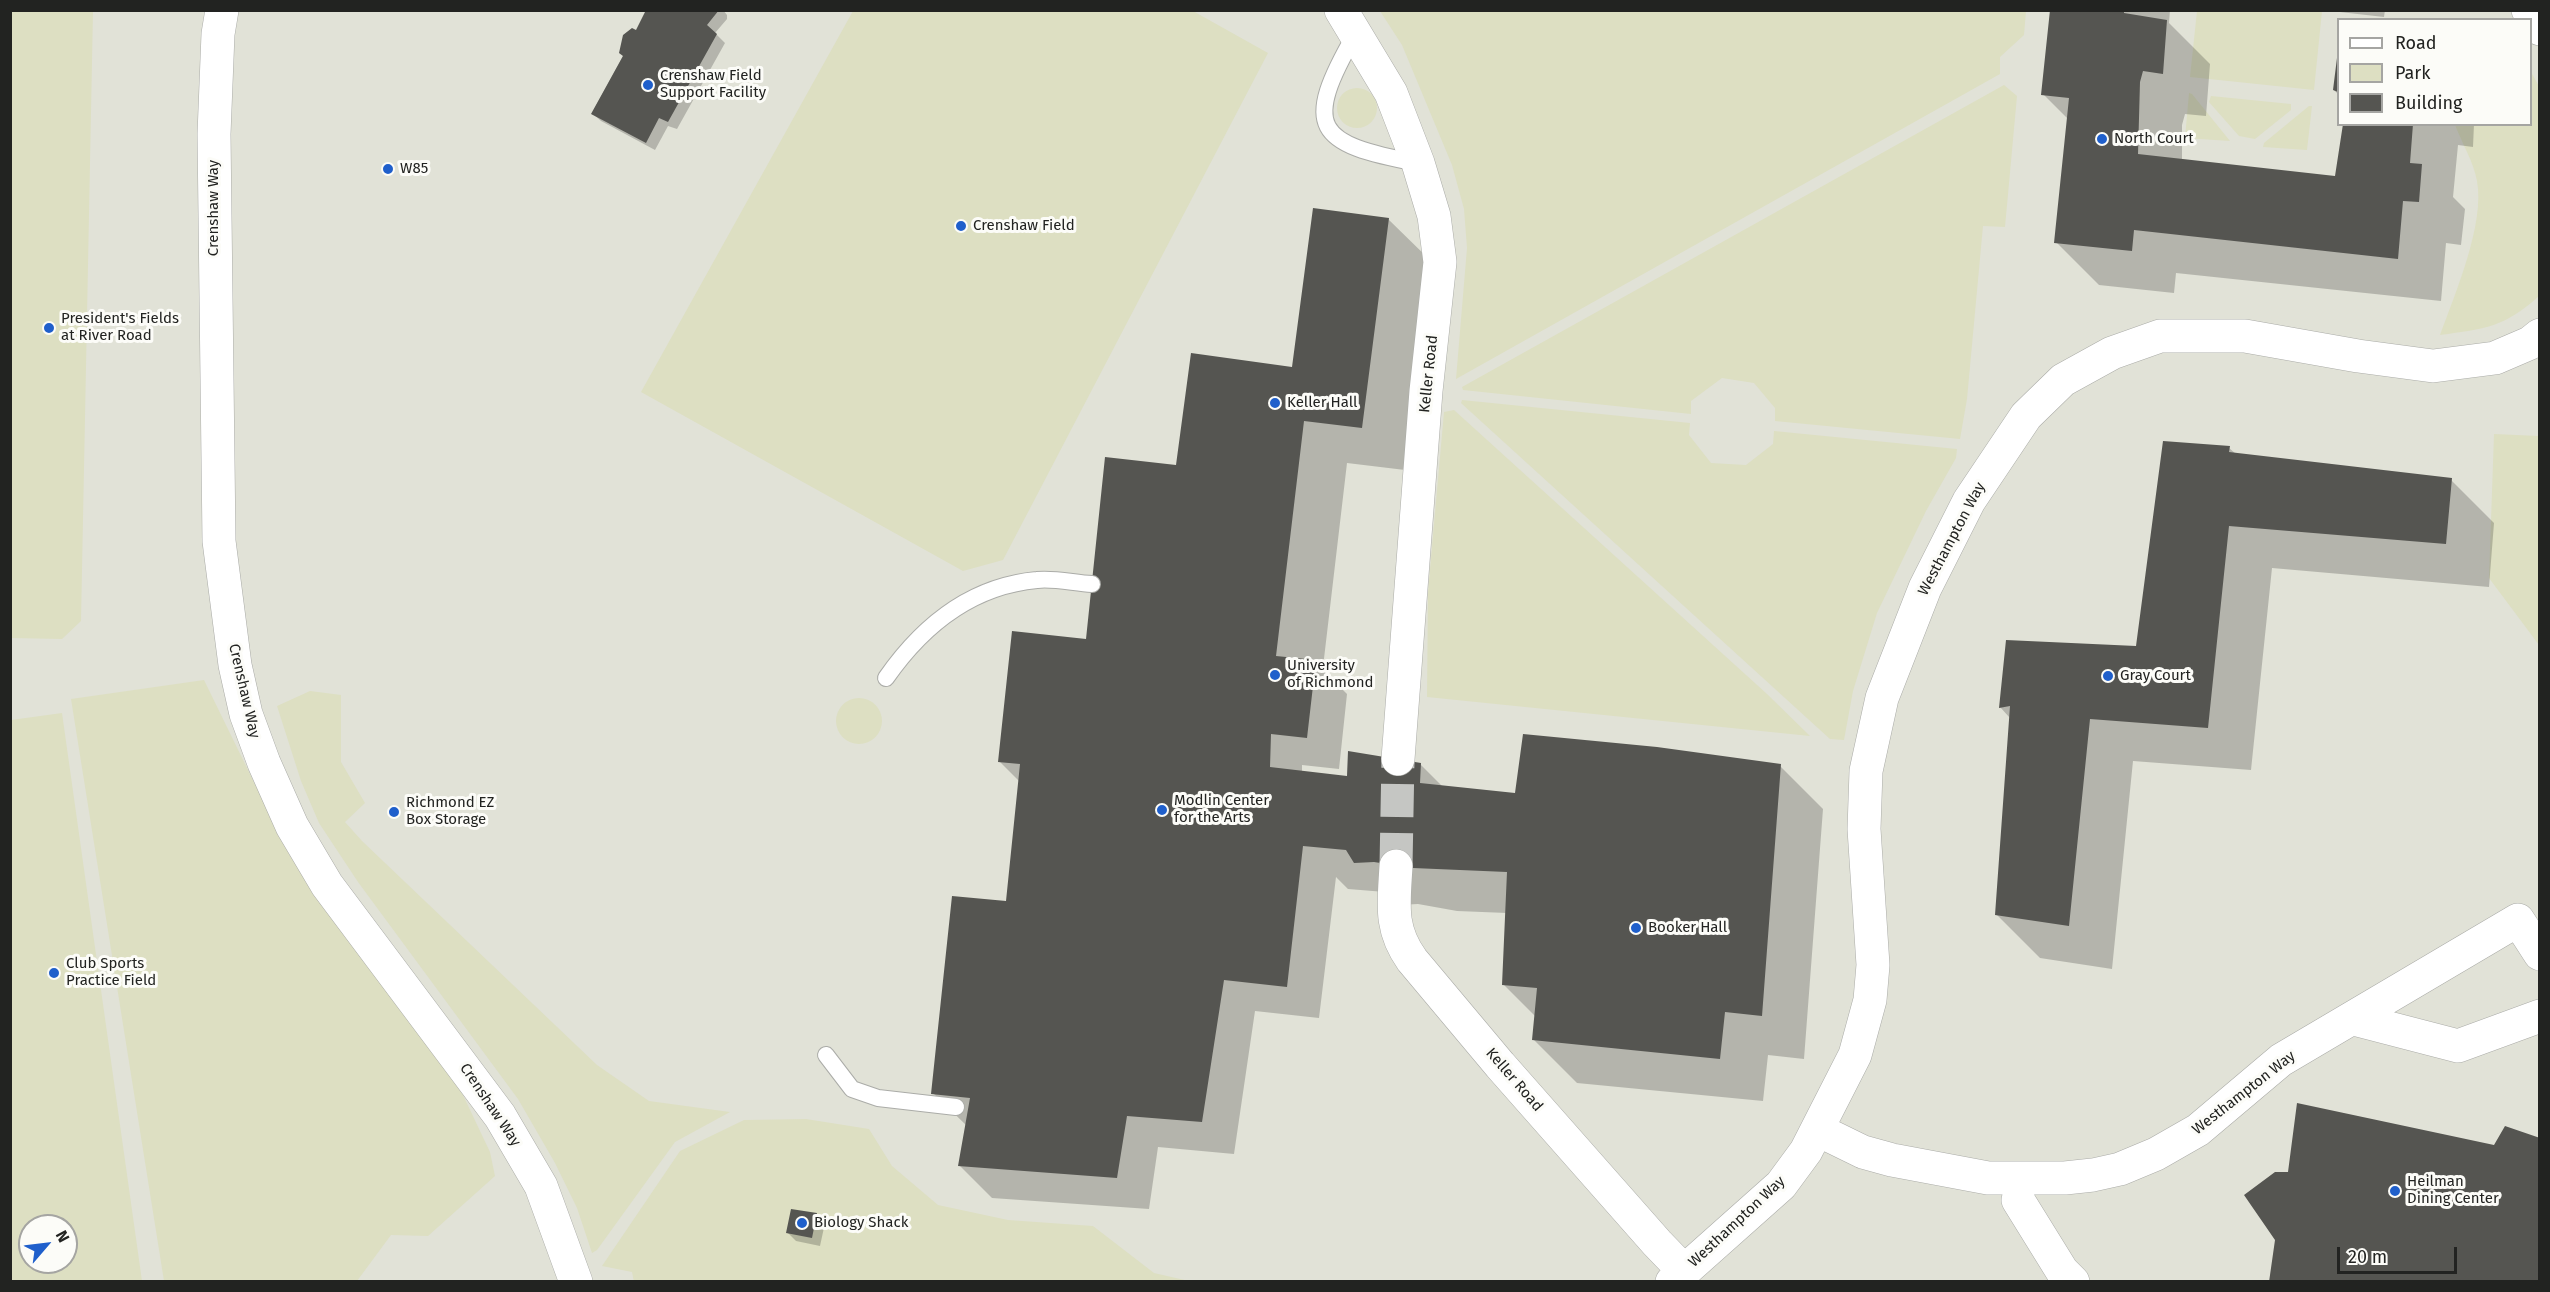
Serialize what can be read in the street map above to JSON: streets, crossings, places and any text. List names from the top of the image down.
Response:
{
  "streets": {
    "street": ["Crenshaw Way", "Keller Road", "Westhampton Way"]
  },
  "crossings": [
    ["Keller Road", "Westhampton Way"]
  ],
  "places": [
    "Crenshaw Field Support Facility",
    "North Court",
    "W85",
    "Crenshaw Field",
    "President's Fields at River Road",
    "Keller Hall",
    "University of Richmond",
    "Gray Court",
    "Modlin Center for the Arts",
    "Richmond EZ Box Storage",
    "Booker Hall",
    "Club Sports Practice Field",
    "Heilman Dining Center",
    "Biology Shack"
  ],
  "legend": ["Road", "Park", "Building"],
  "scale_bar": "20 m",
  "north": "top right"
}
